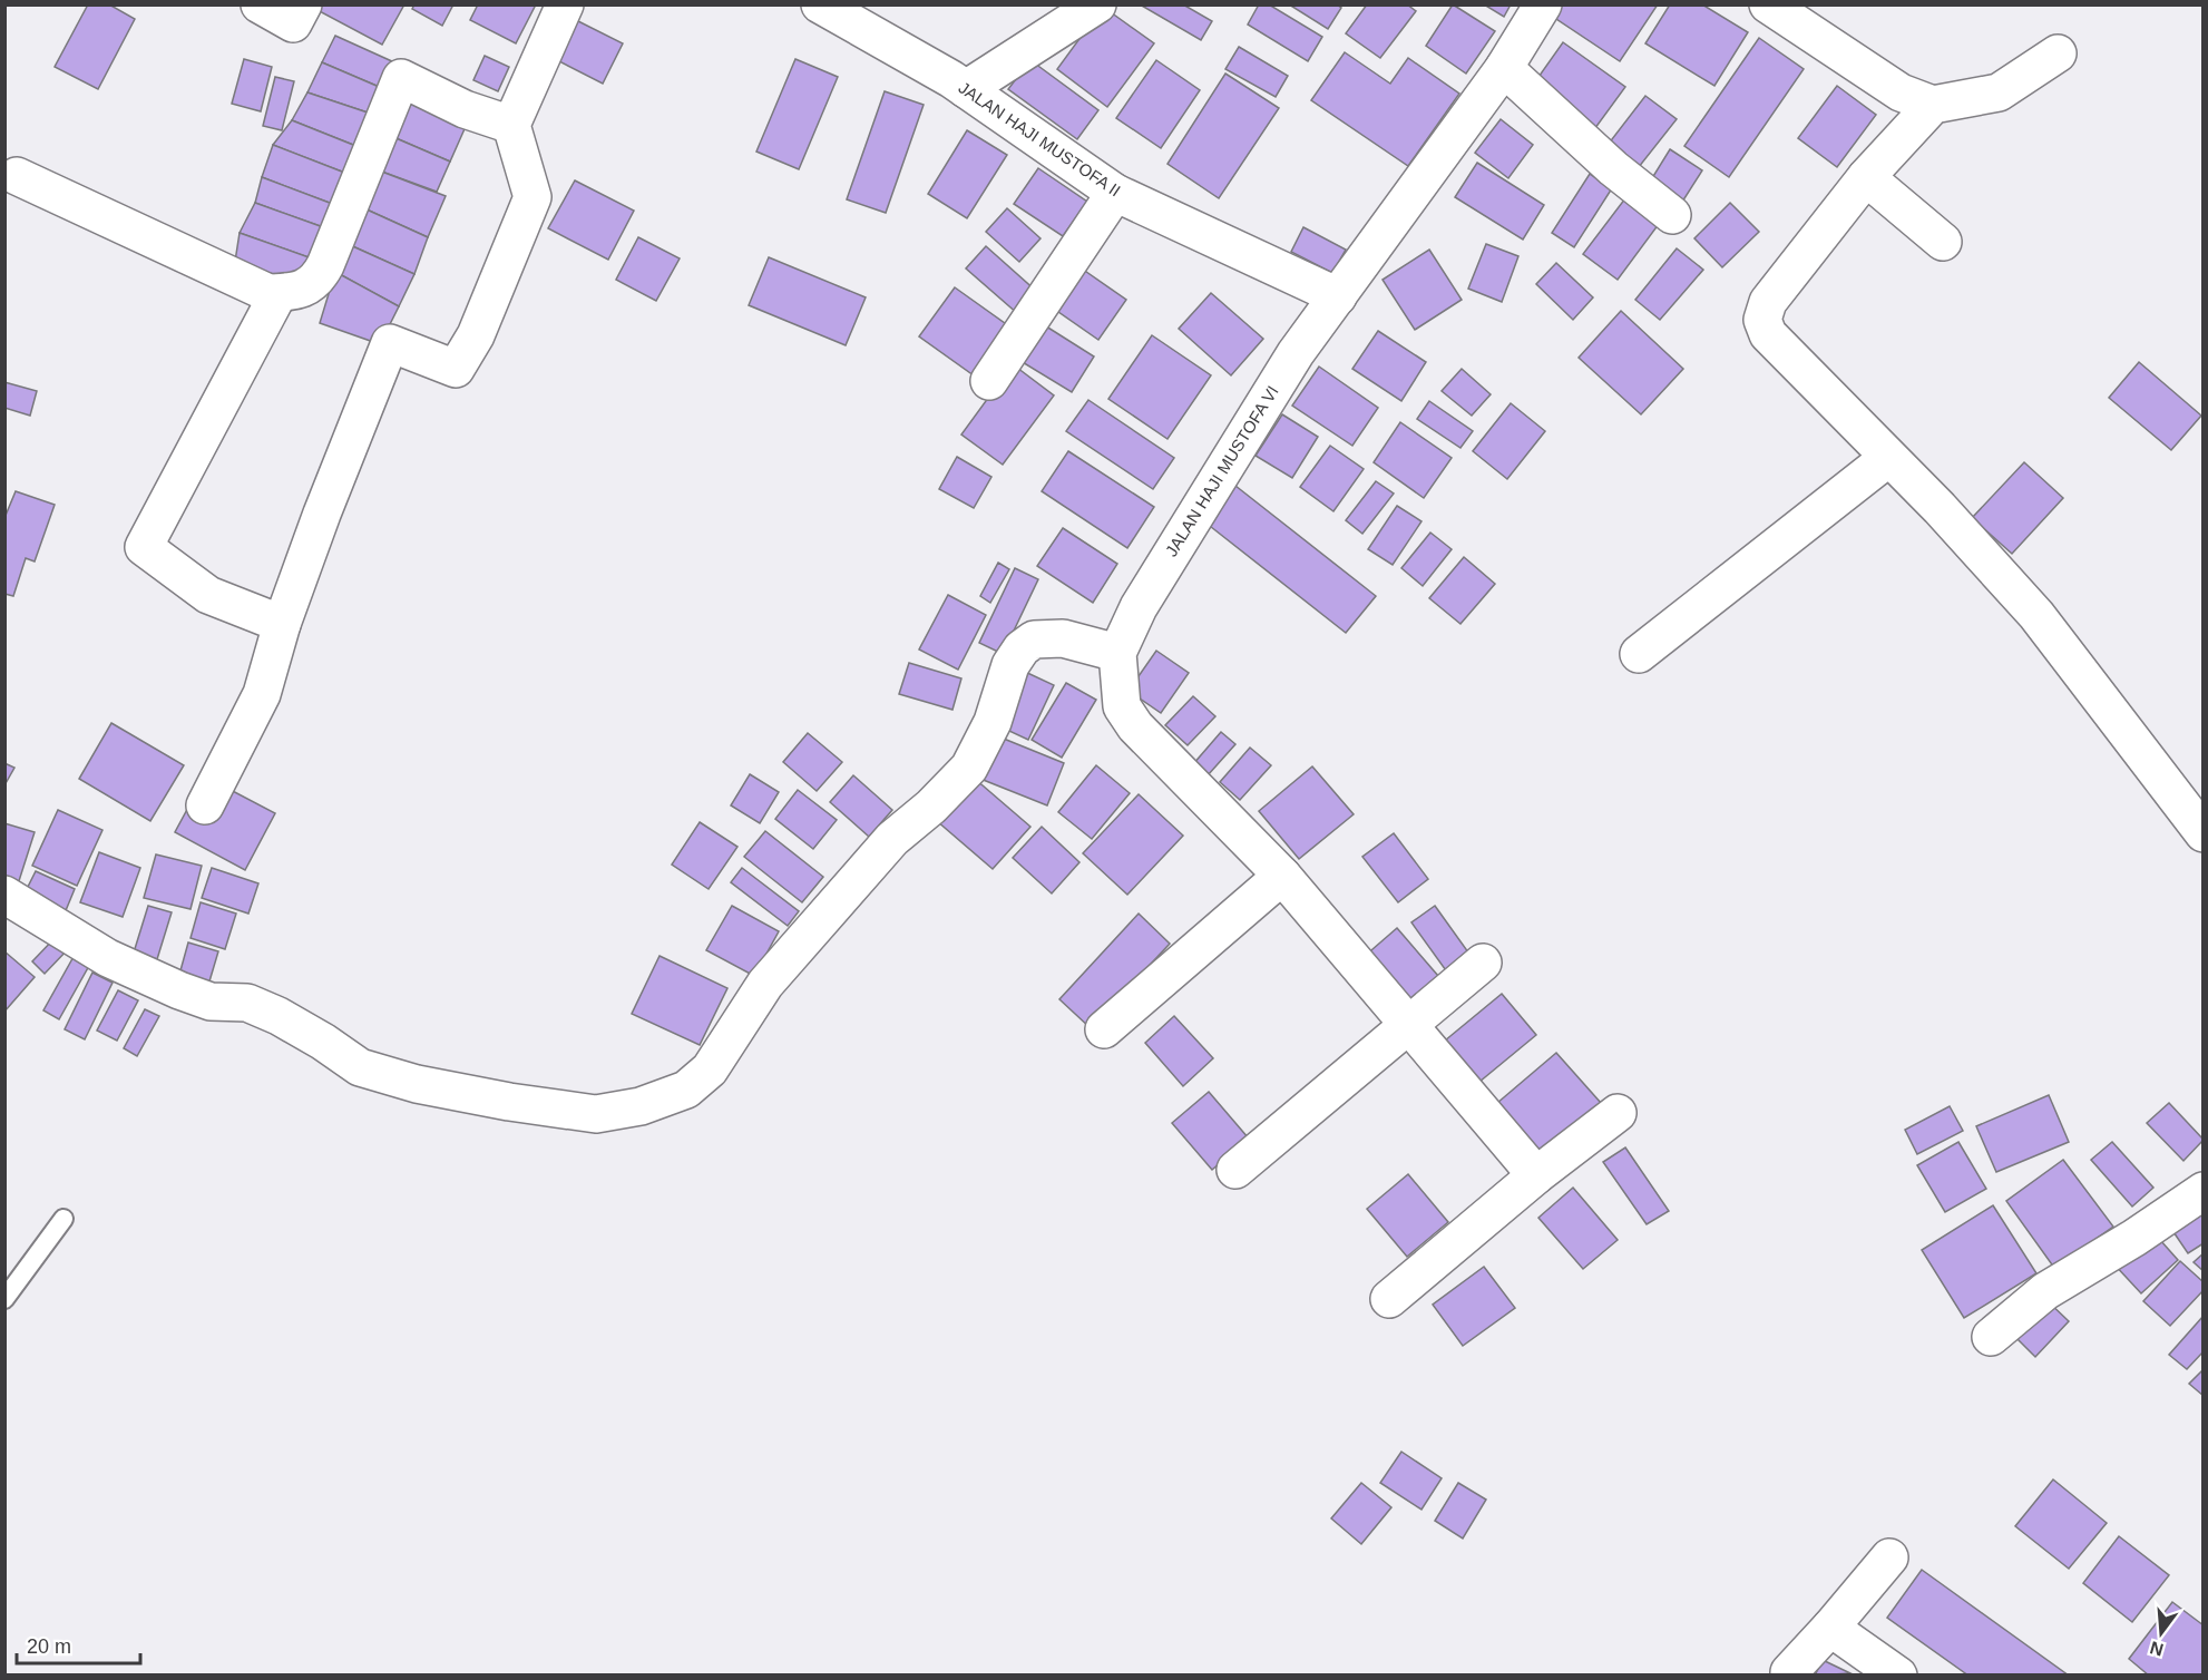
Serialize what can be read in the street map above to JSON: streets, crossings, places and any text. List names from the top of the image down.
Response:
{
  "streets": {
    "street": ["JALAN HAJI MUSTOFA II", "JALAN HAJI MUSTOFA VI"]
  },
  "crossings": [
    ["JALAN HAJI MUSTOFA II", "JALAN HAJI MUSTOFA VI"]
  ],
  "scale_bar": "20 m",
  "north": "bottom"
}
